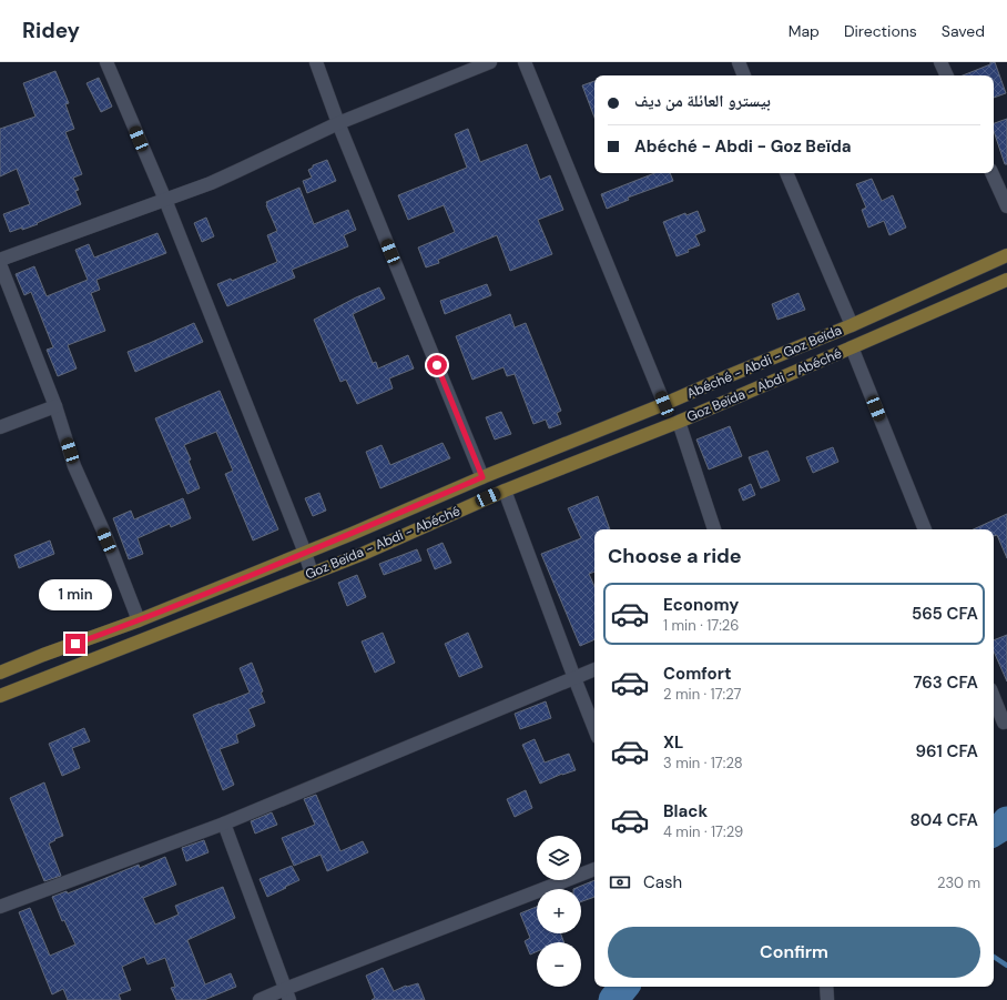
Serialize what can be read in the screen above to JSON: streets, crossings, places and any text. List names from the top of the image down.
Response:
{
  "streets": {
    "main road": ["Abéché - Abdi - Goz Beïda", "Goz Beïda - Abdi - Abéché"]
  },
  "page": {
    "header": "Ridey",
    "nav": ["Map", "Directions", "Saved"],
    "banner": ["بيسترو العائلة من ديف", "Abéché - Abdi - Goz Beïda"],
    "heading": "Choose a ride",
    "bubble": "1 min",
    "list": [
      {
        "name": "Economy",
        "note": "1 min · 17:26",
        "value": "565 CFA"
      },
      {
        "name": "Comfort",
        "note": "2 min · 17:27",
        "value": "763 CFA"
      },
      {
        "name": "XL",
        "note": "3 min · 17:28",
        "value": "961 CFA"
      },
      {
        "name": "Black",
        "note": "4 min · 17:29",
        "value": "804 CFA"
      }
    ],
    "map_buttons": ["+", "−"],
    "pay": ["Cash", "230 m"],
    "buttons": "Confirm"
  }
}
